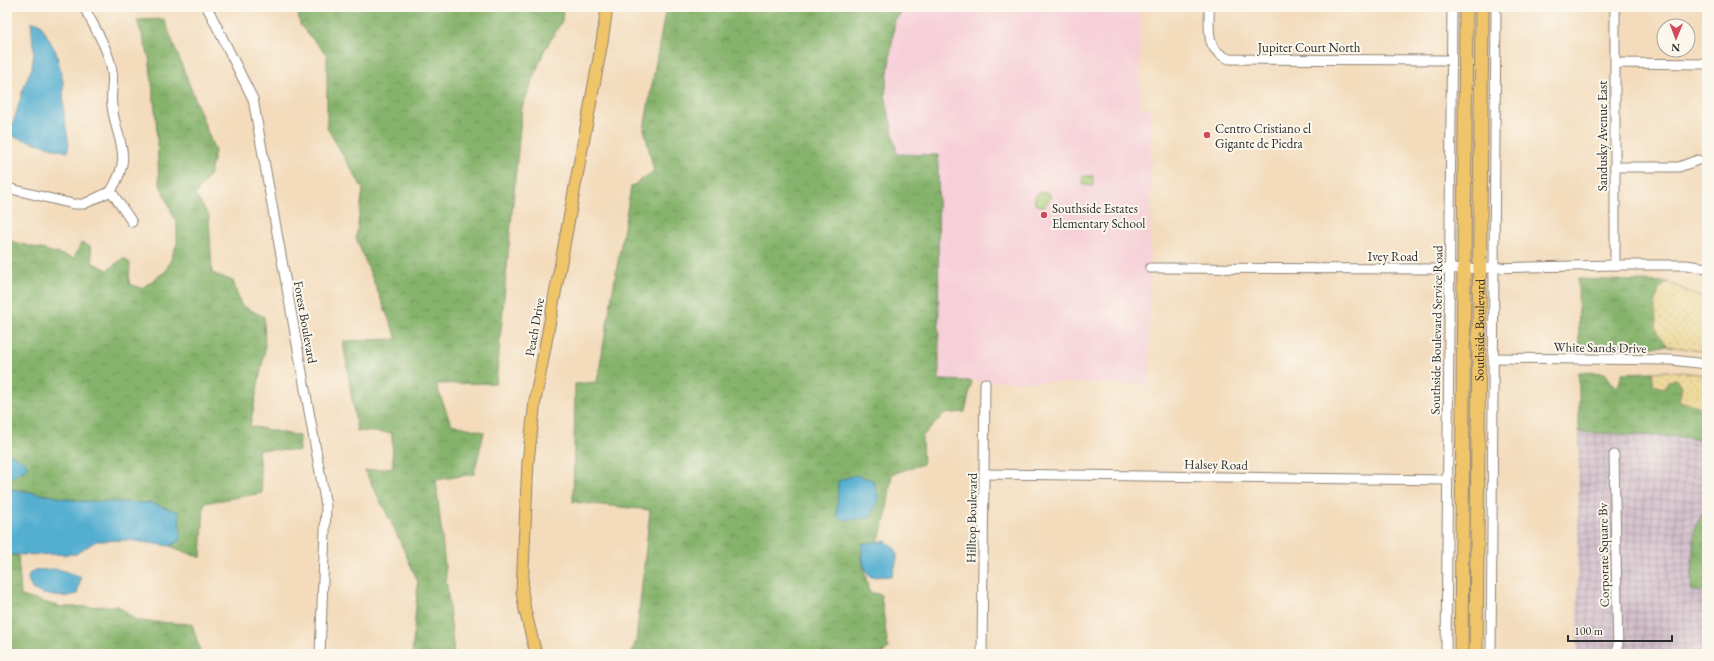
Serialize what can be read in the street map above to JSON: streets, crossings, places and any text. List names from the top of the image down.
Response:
{
  "streets": {
    "highway": ["Southside Boulevard"],
    "main road": ["Peach Drive"],
    "street": [
      "Jupiter Court North",
      "Sandusky Avenue East",
      "Ivey Road",
      "Forest Boulevard",
      "Southside Boulevard Service Road",
      "White Sands Drive",
      "Halsey Road",
      "Hilltop Boulevard",
      "Corporate Square Bv"
    ]
  },
  "crossings": [
    ["Jupiter Court North", "Southside Boulevard Service Road"],
    ["Sandusky Avenue East", "Ivey Road"],
    ["Ivey Road", "Southside Boulevard Service Road"],
    ["Ivey Road", "Southside Boulevard"],
    ["Southside Boulevard Service Road", "Halsey Road"],
    ["Halsey Road", "Hilltop Boulevard"]
  ],
  "places": ["Centro Cristiano el Gigante de Piedra", "Southside Estates Elementary School"],
  "scale_bar": "100 m",
  "north": "bottom"
}
